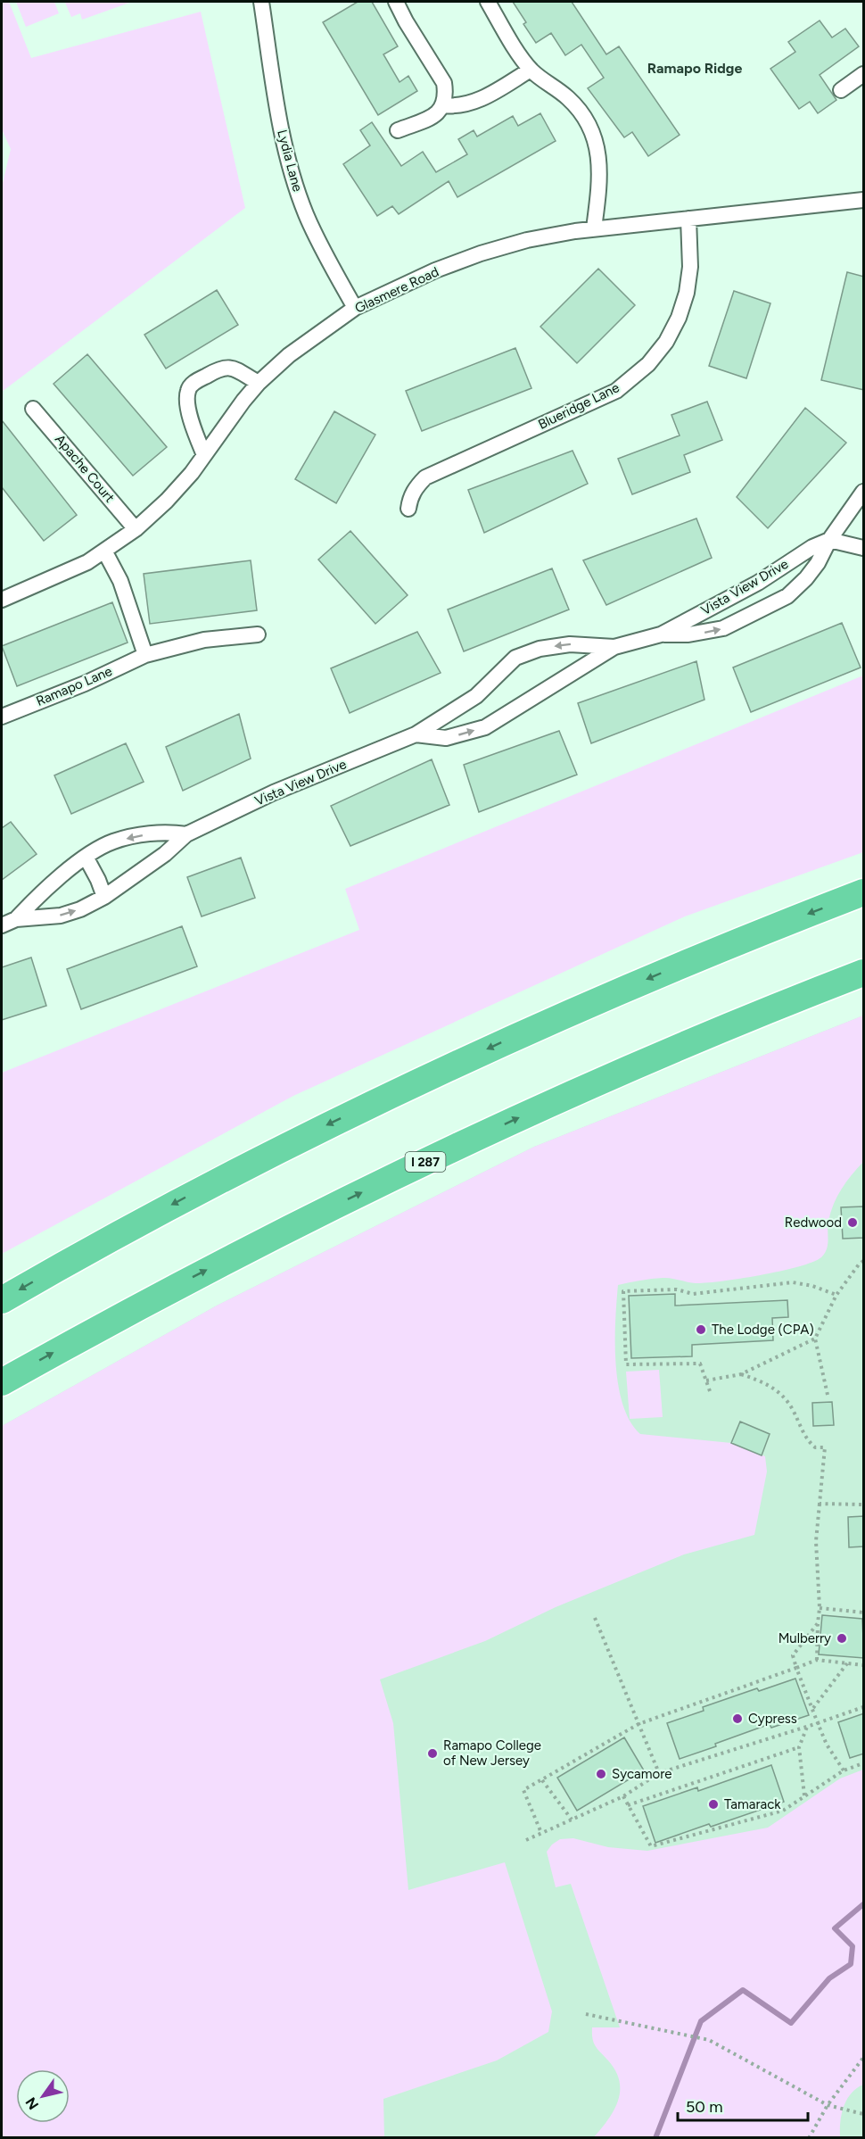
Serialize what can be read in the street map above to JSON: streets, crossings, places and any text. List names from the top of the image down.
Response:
{
  "streets": {
    "highway": ["I 287"],
    "street": [
      "Lydia Lane",
      "Glasmere Road",
      "Blueridge Lane",
      "Apache Court",
      "Vista View Drive",
      "Ramapo Lane"
    ]
  },
  "crossings": [
    ["Lydia Lane", "Glasmere Road"],
    ["Glasmere Road", "Blueridge Lane"],
    ["Glasmere Road", "Apache Court"]
  ],
  "districts": ["Ramapo Ridge"],
  "places": [
    "Redwood",
    "The Lodge (CPA)",
    "Mulberry",
    "Cypress",
    "Ramapo College of New Jersey",
    "Sycamore",
    "Tamarack"
  ],
  "scale_bar": "50 m",
  "north": "bottom left"
}
